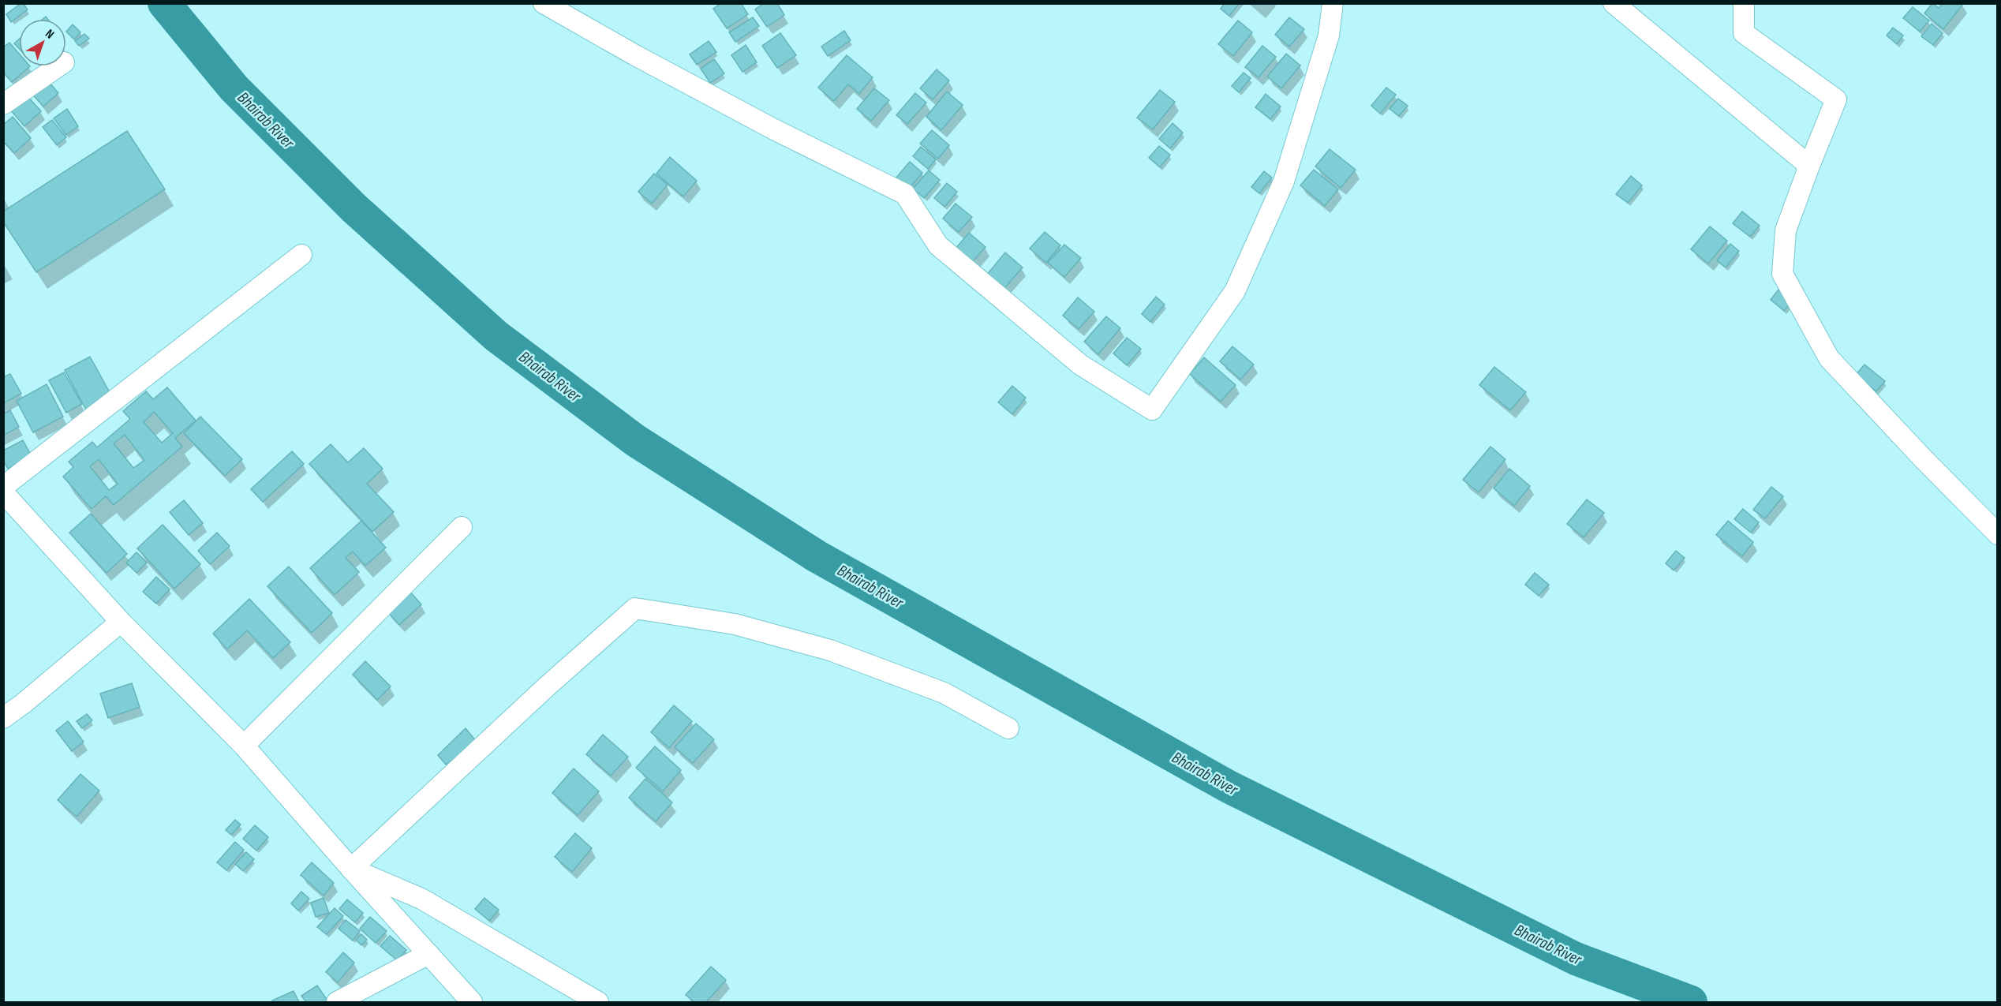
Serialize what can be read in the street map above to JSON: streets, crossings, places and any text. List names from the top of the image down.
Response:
{
  "water": ["Bhairab River"],
  "north": "top right"
}
